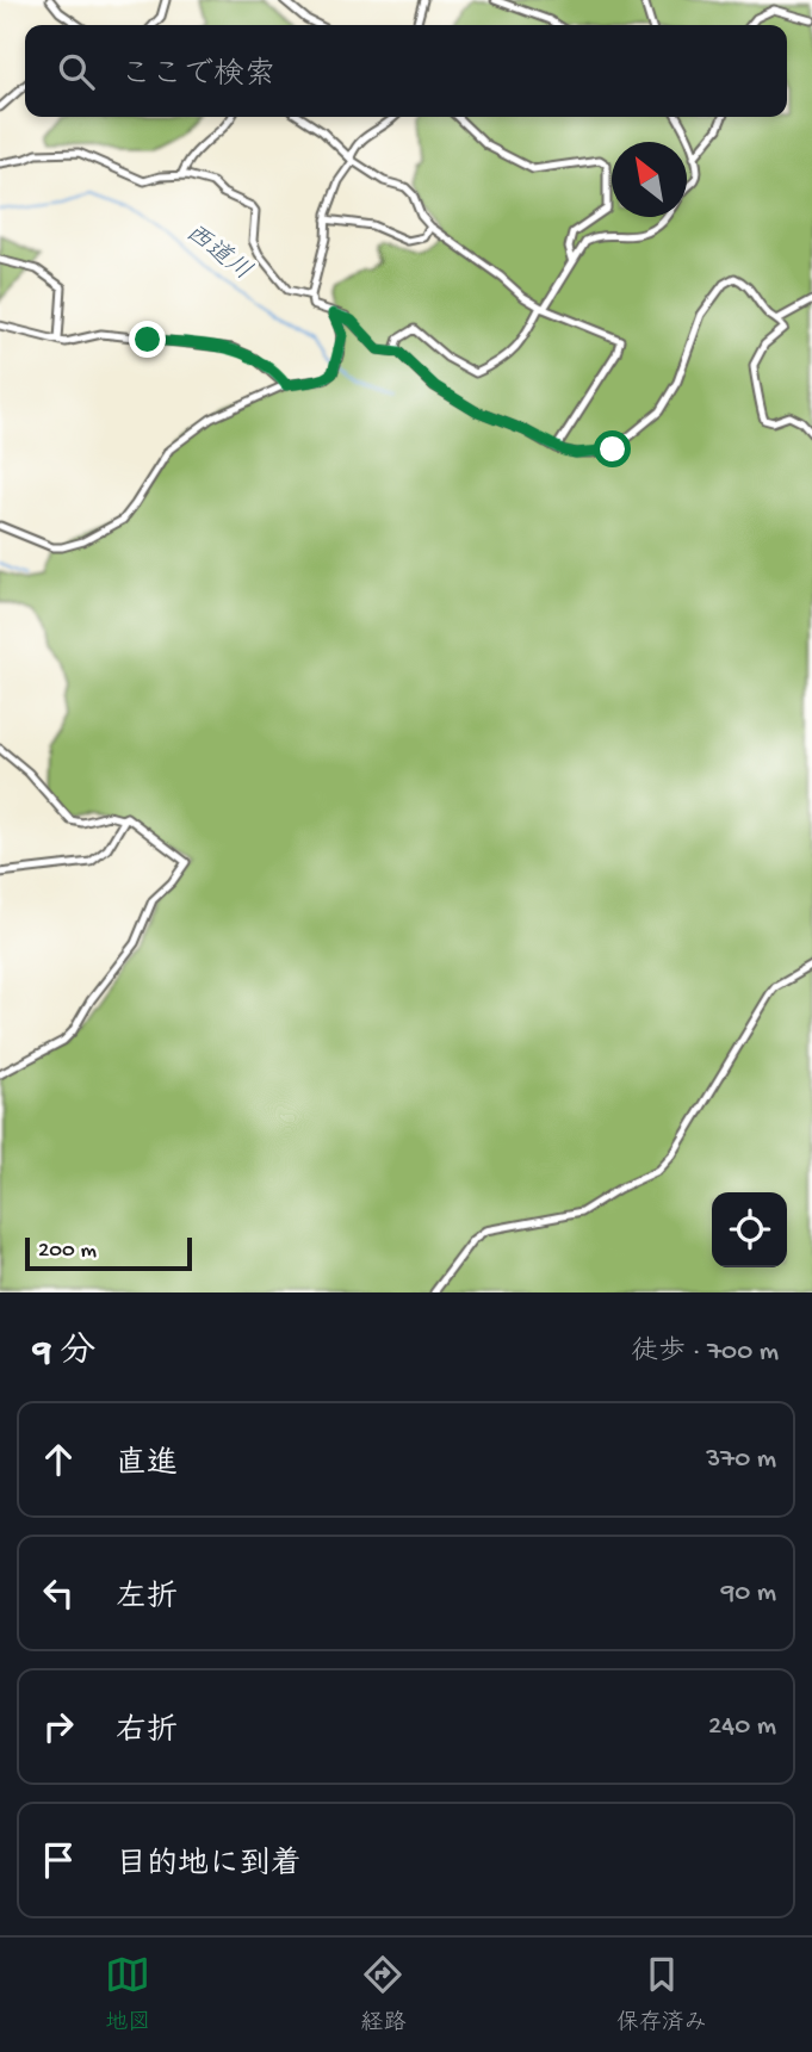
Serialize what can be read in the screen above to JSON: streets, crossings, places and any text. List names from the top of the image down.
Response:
{
  "water": ["西道川"],
  "scale_bar": "200 m",
  "north": "top left",
  "page": {
    "search": "ここで検索",
    "scale": "200 m",
    "heading": ["9 分", "徒歩 · 700 m"],
    "list": [
      ["直進", "370 m"],
      ["左折", "90 m"],
      ["右折", "240 m"],
      "目的地に到着"
    ],
    "nav": ["地図", "経路", "保存済み"]
  }
}
